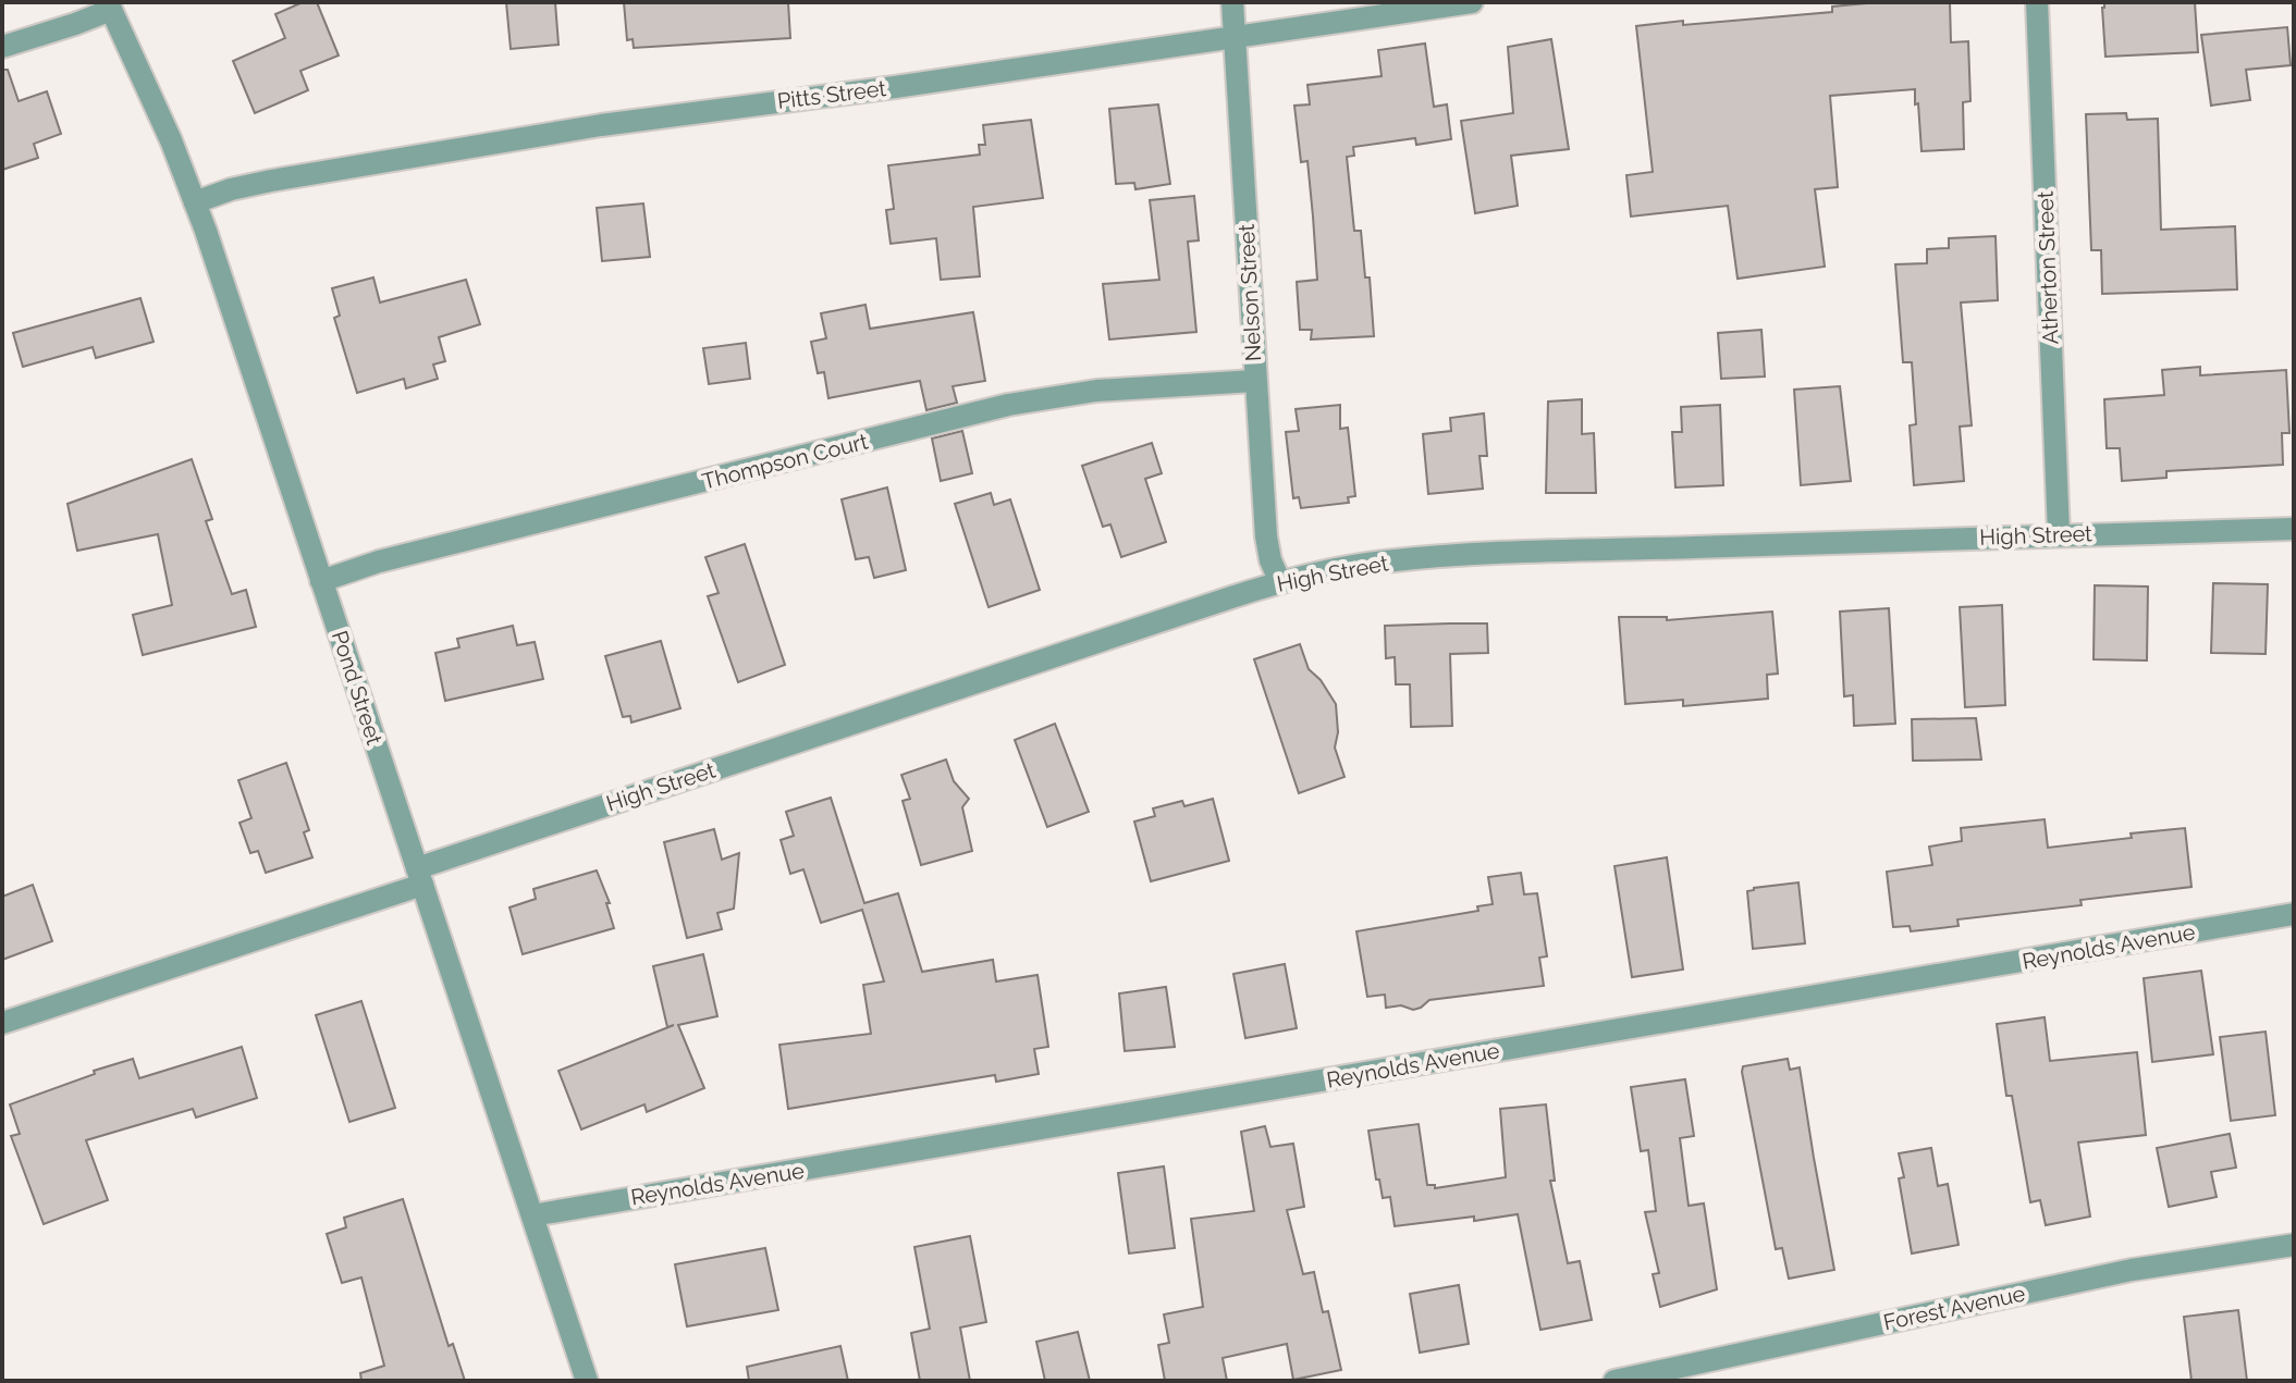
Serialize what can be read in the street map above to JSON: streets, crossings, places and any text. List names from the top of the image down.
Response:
{
  "streets": {
    "street": [
      "Pitts Street",
      "Atherton Street",
      "Nelson Street",
      "Thompson Court",
      "High Street",
      "Pond Street",
      "Reynolds Avenue",
      "Forest Avenue"
    ]
  },
  "crossings": [
    ["Pitts Street", "Nelson Street"],
    ["Pitts Street", "Pond Street"],
    ["Atherton Street", "High Street"],
    ["Nelson Street", "Thompson Court"],
    ["Nelson Street", "High Street"],
    ["Thompson Court", "Pond Street"],
    ["High Street", "Pond Street"],
    ["Pond Street", "Reynolds Avenue"]
  ]
}
